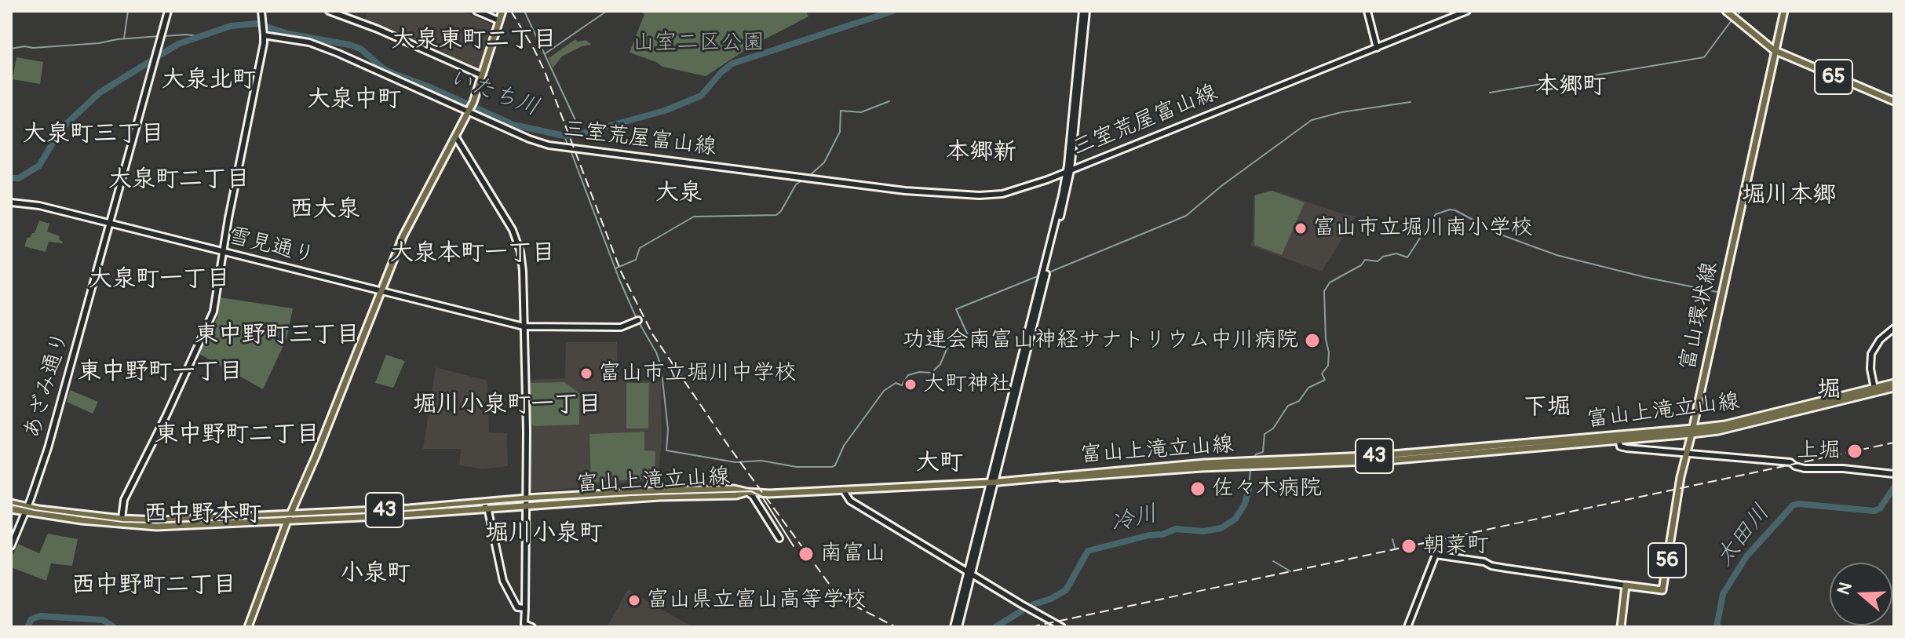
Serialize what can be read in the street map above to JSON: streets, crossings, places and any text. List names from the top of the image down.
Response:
{
  "streets": {
    "main road": [
      "65",
      "富山環状線",
      "富山上滝立山線",
      "43",
      "56"
    ],
    "street": ["三室荒屋富山線", "雪見通り", "あざみ通り"]
  },
  "crossings": [
    ["65", "富山環状線"],
    ["雪見通り", "あざみ通り"],
    ["富山環状線", "富山上滝立山線"],
    ["富山環状線", "56"],
    ["あざみ通り", "富山上滝立山線"],
    ["富山上滝立山線", "43"]
  ],
  "districts": [
    "大泉東町二丁目",
    "大泉北町",
    "本郷町",
    "大泉中町",
    "大泉町三丁目",
    "本郷新",
    "大泉町二丁目",
    "大泉",
    "堀川本郷",
    "西大泉",
    "大泉本町一丁目",
    "大泉町一丁目",
    "東中野町三丁目",
    "東中野町一丁目",
    "堀",
    "堀川小泉町一丁目",
    "下堀",
    "東中野町二丁目",
    "大町",
    "西中野本町",
    "堀川小泉町",
    "小泉町",
    "西中野町二丁目"
  ],
  "water": ["いたち川", "冷川", "太田川"],
  "parks": ["山室二区公園"],
  "places": [
    "富山市立堀川南小学校",
    "功連会南富山神経サナトリウム中川病院",
    "富山市立堀川中学校",
    "大町神社",
    "上堀",
    "佐々木病院",
    "朝菜町",
    "南富山",
    "富山県立富山高等学校"
  ],
  "north": "left"
}
